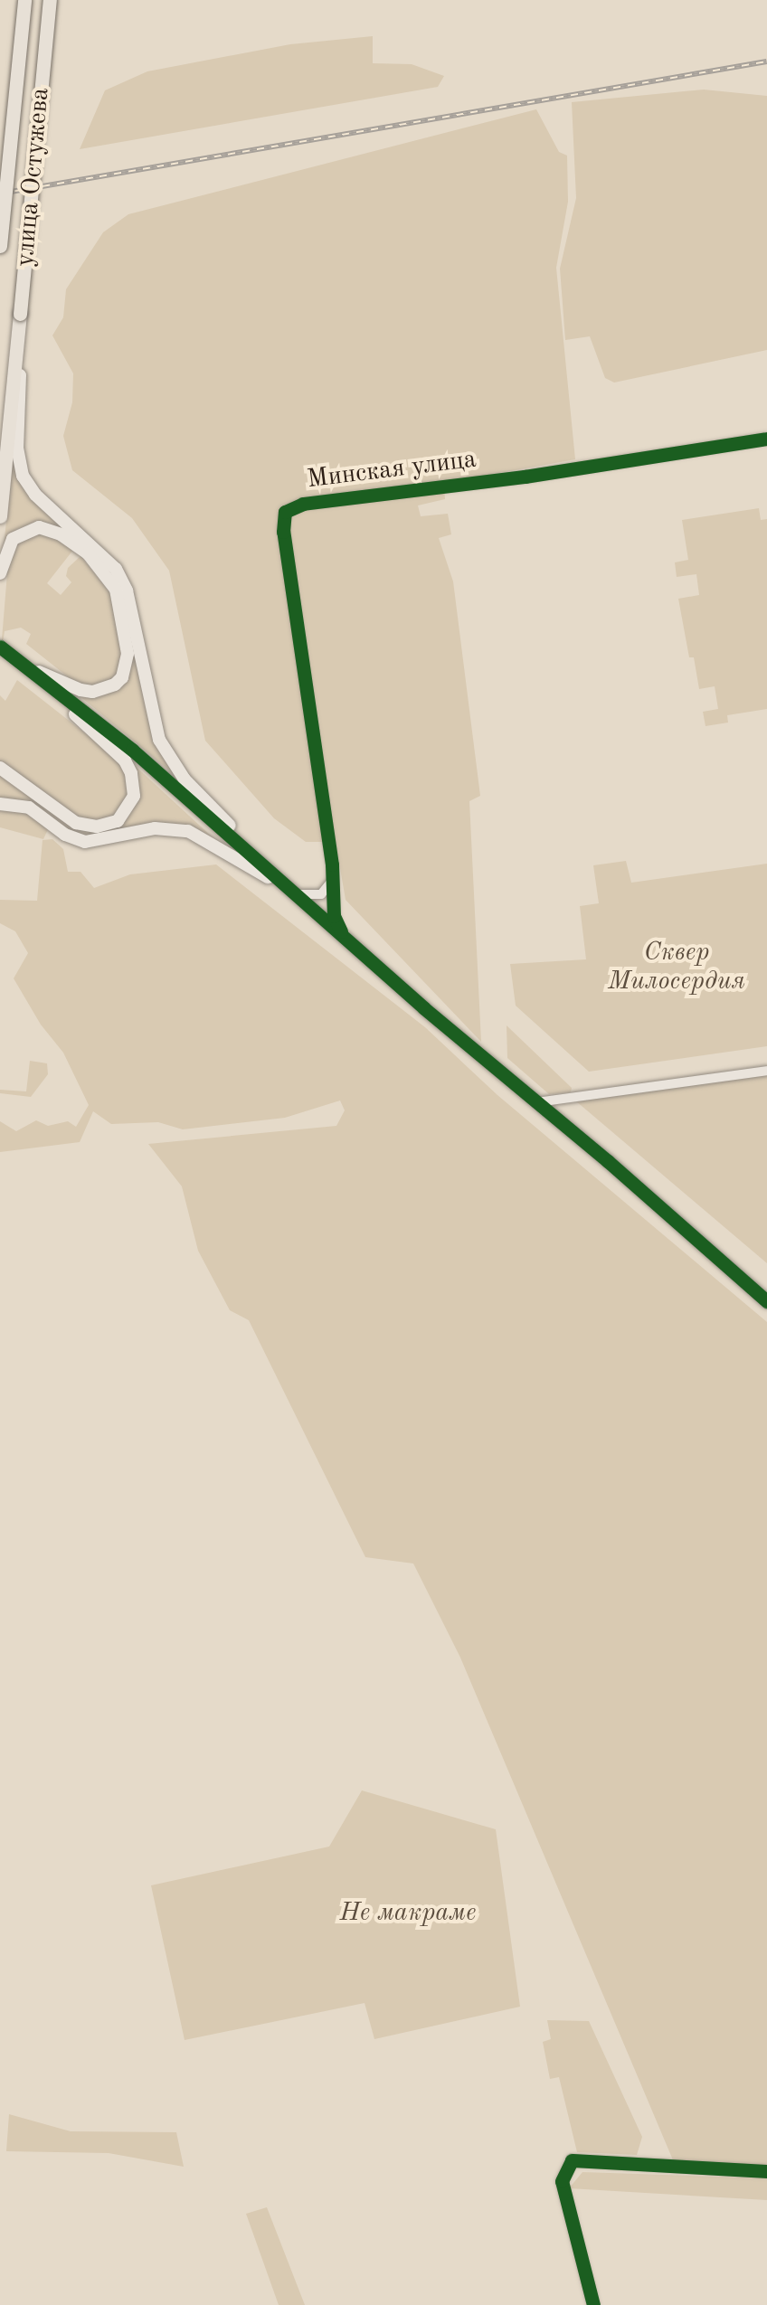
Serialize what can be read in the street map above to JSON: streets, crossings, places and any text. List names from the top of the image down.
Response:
{
  "streets": {
    "main road": ["улица Остужева"],
    "street": ["Минская улица"]
  },
  "parks": ["Сквер Милосердия", "Не макраме"]
}
